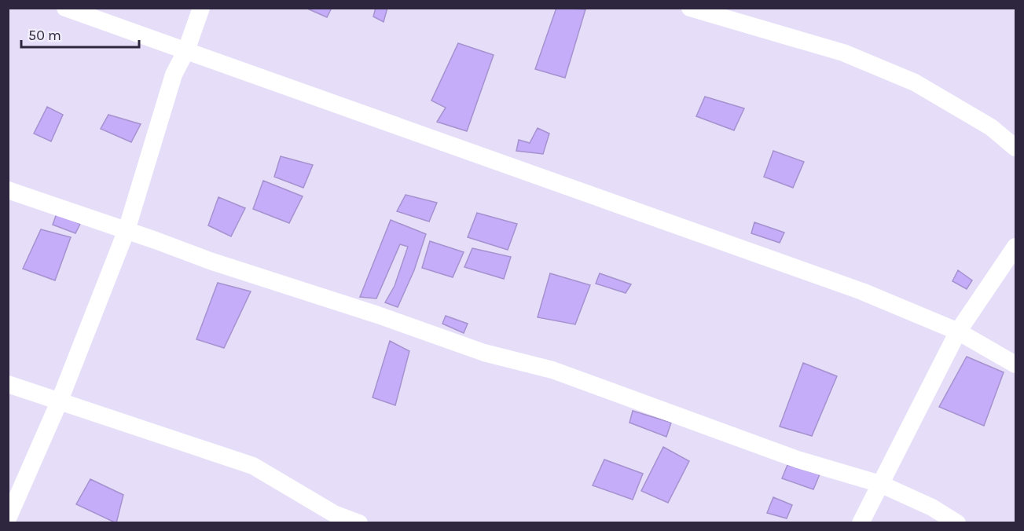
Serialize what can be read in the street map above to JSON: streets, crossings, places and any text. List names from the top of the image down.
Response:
{
  "scale_bar": "50 m"
}
